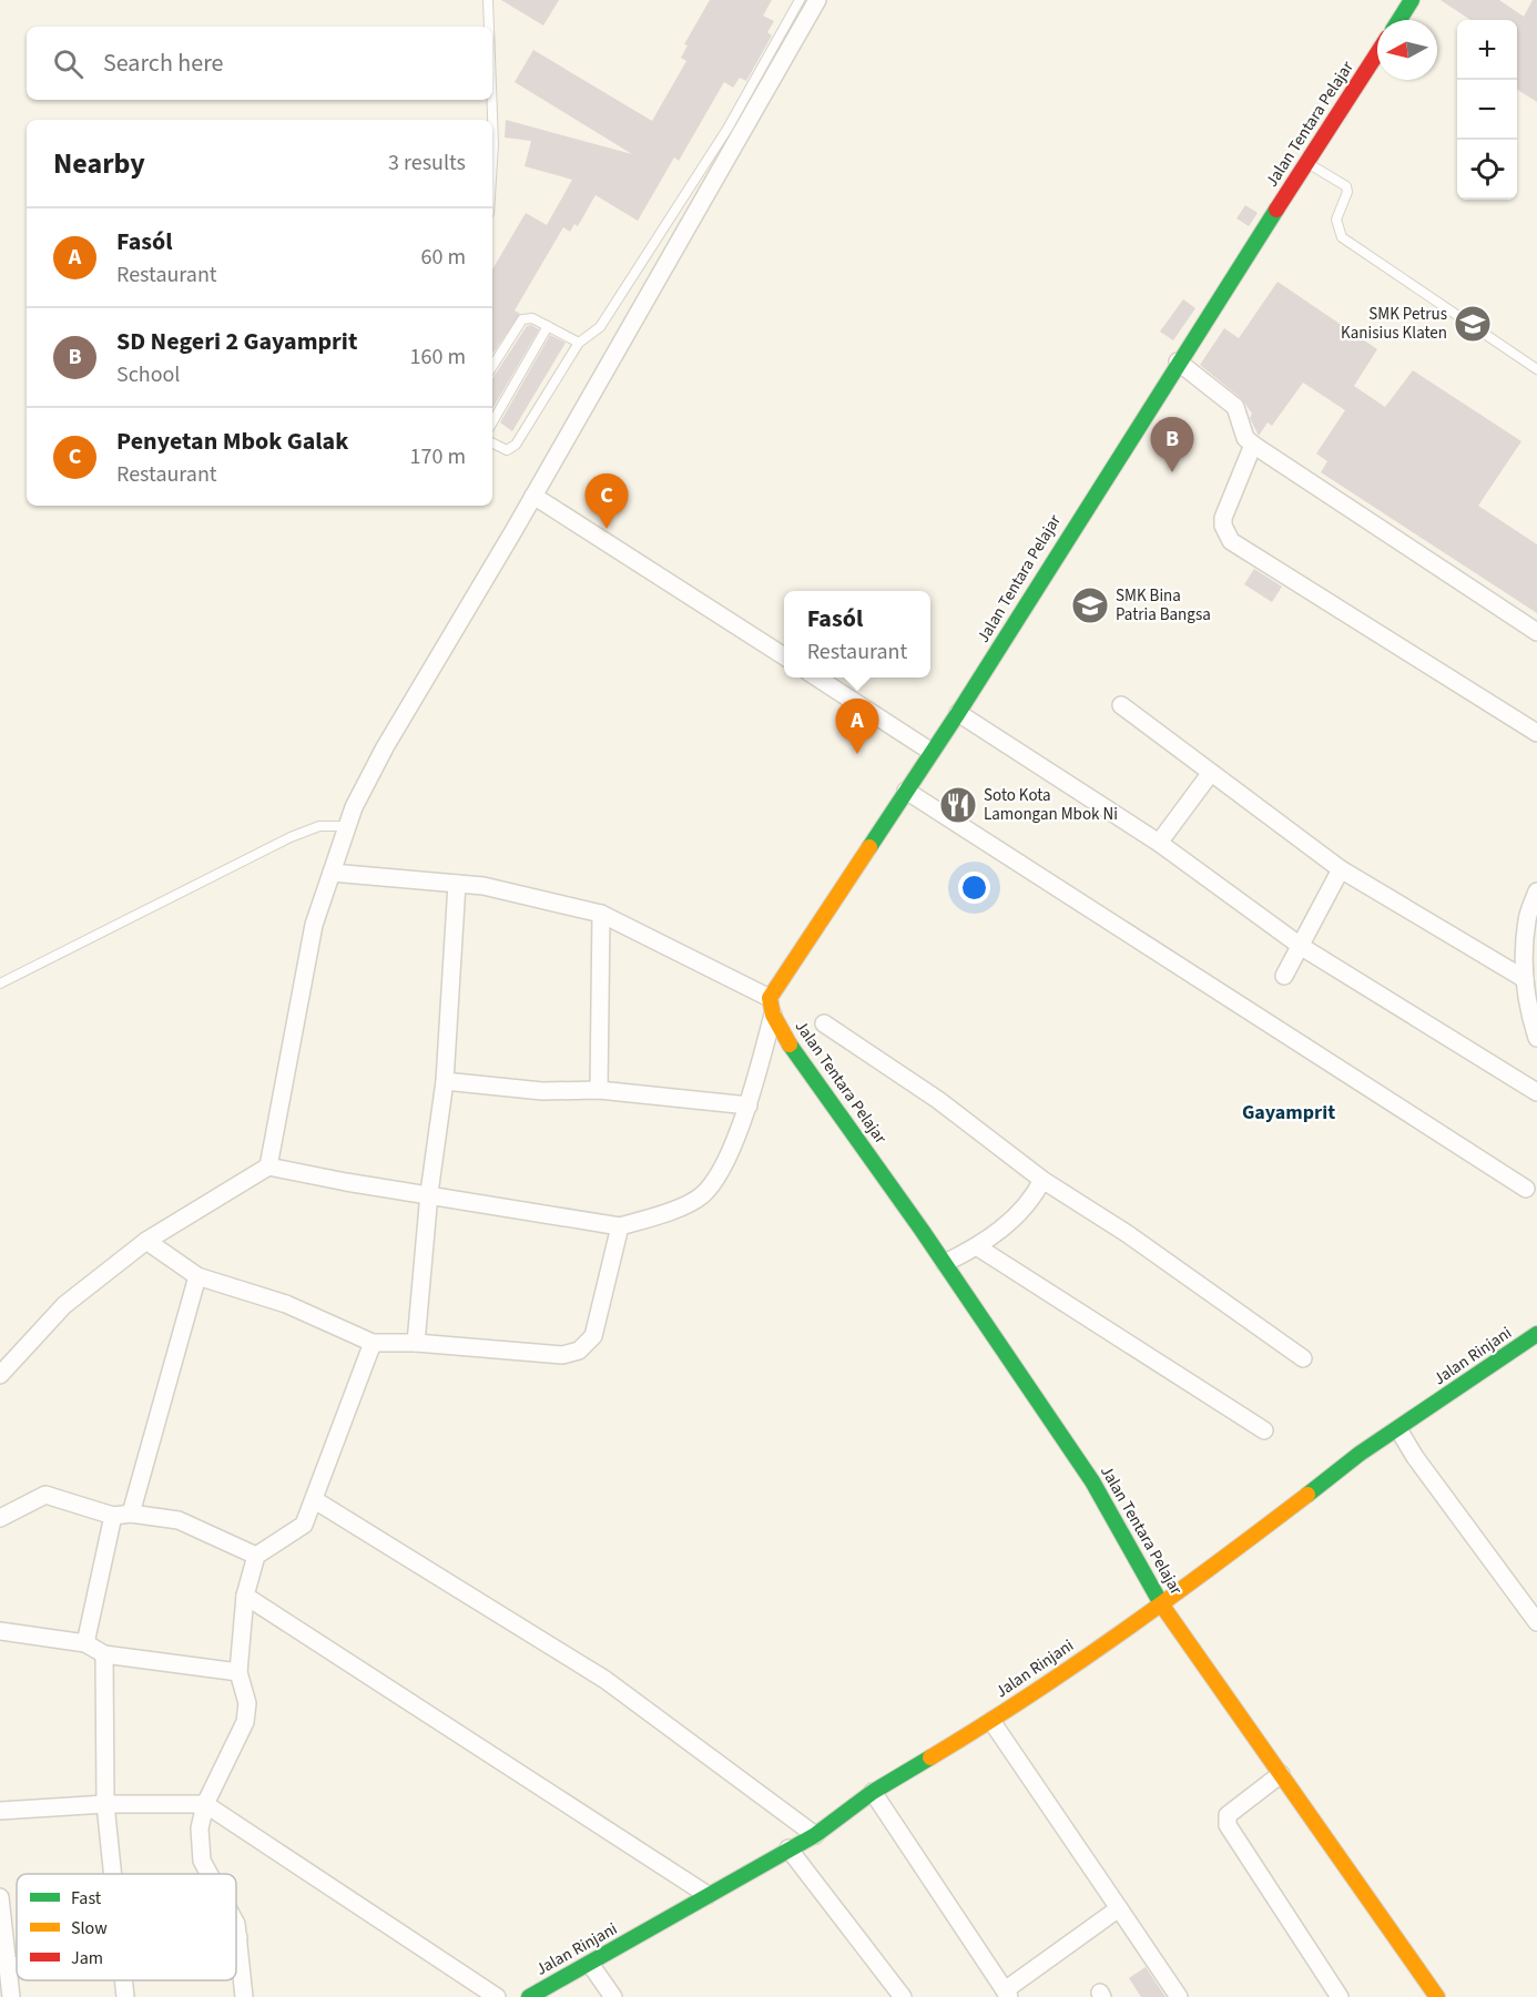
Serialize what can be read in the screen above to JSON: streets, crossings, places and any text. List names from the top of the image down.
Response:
{
  "streets": {
    "main road": ["Jalan Tentara Pelajar", "Jalan Rinjani"]
  },
  "crossings": [
    ["Jalan Tentara Pelajar", "Jalan Rinjani"]
  ],
  "districts": ["Gayamprit"],
  "places": {
    "school or university": ["SMK Petrus Kanisius Klaten", "SMK Bina Patria Bangsa"],
    "restaurant": ["Soto Kota Lamongan Mbok Ni"]
  },
  "legend": ["Fast", "Slow", "Jam"],
  "north": "left",
  "page": {
    "map_buttons": ["+", "−"],
    "search": "Search here",
    "heading": ["Nearby", "3 results"],
    "list": [
      {
        "mark": "A",
        "name": "Fasól",
        "note": "Restaurant",
        "value": "60 m"
      },
      {
        "mark": "B",
        "name": "SD Negeri 2 Gayamprit",
        "note": "School",
        "value": "160 m"
      },
      {
        "mark": "C",
        "name": "Penyetan Mbok Galak",
        "note": "Restaurant",
        "value": "170 m"
      }
    ],
    "pins": ["B", "C", "A"],
    "popup": ["Fasól", "Restaurant"]
  }
}
